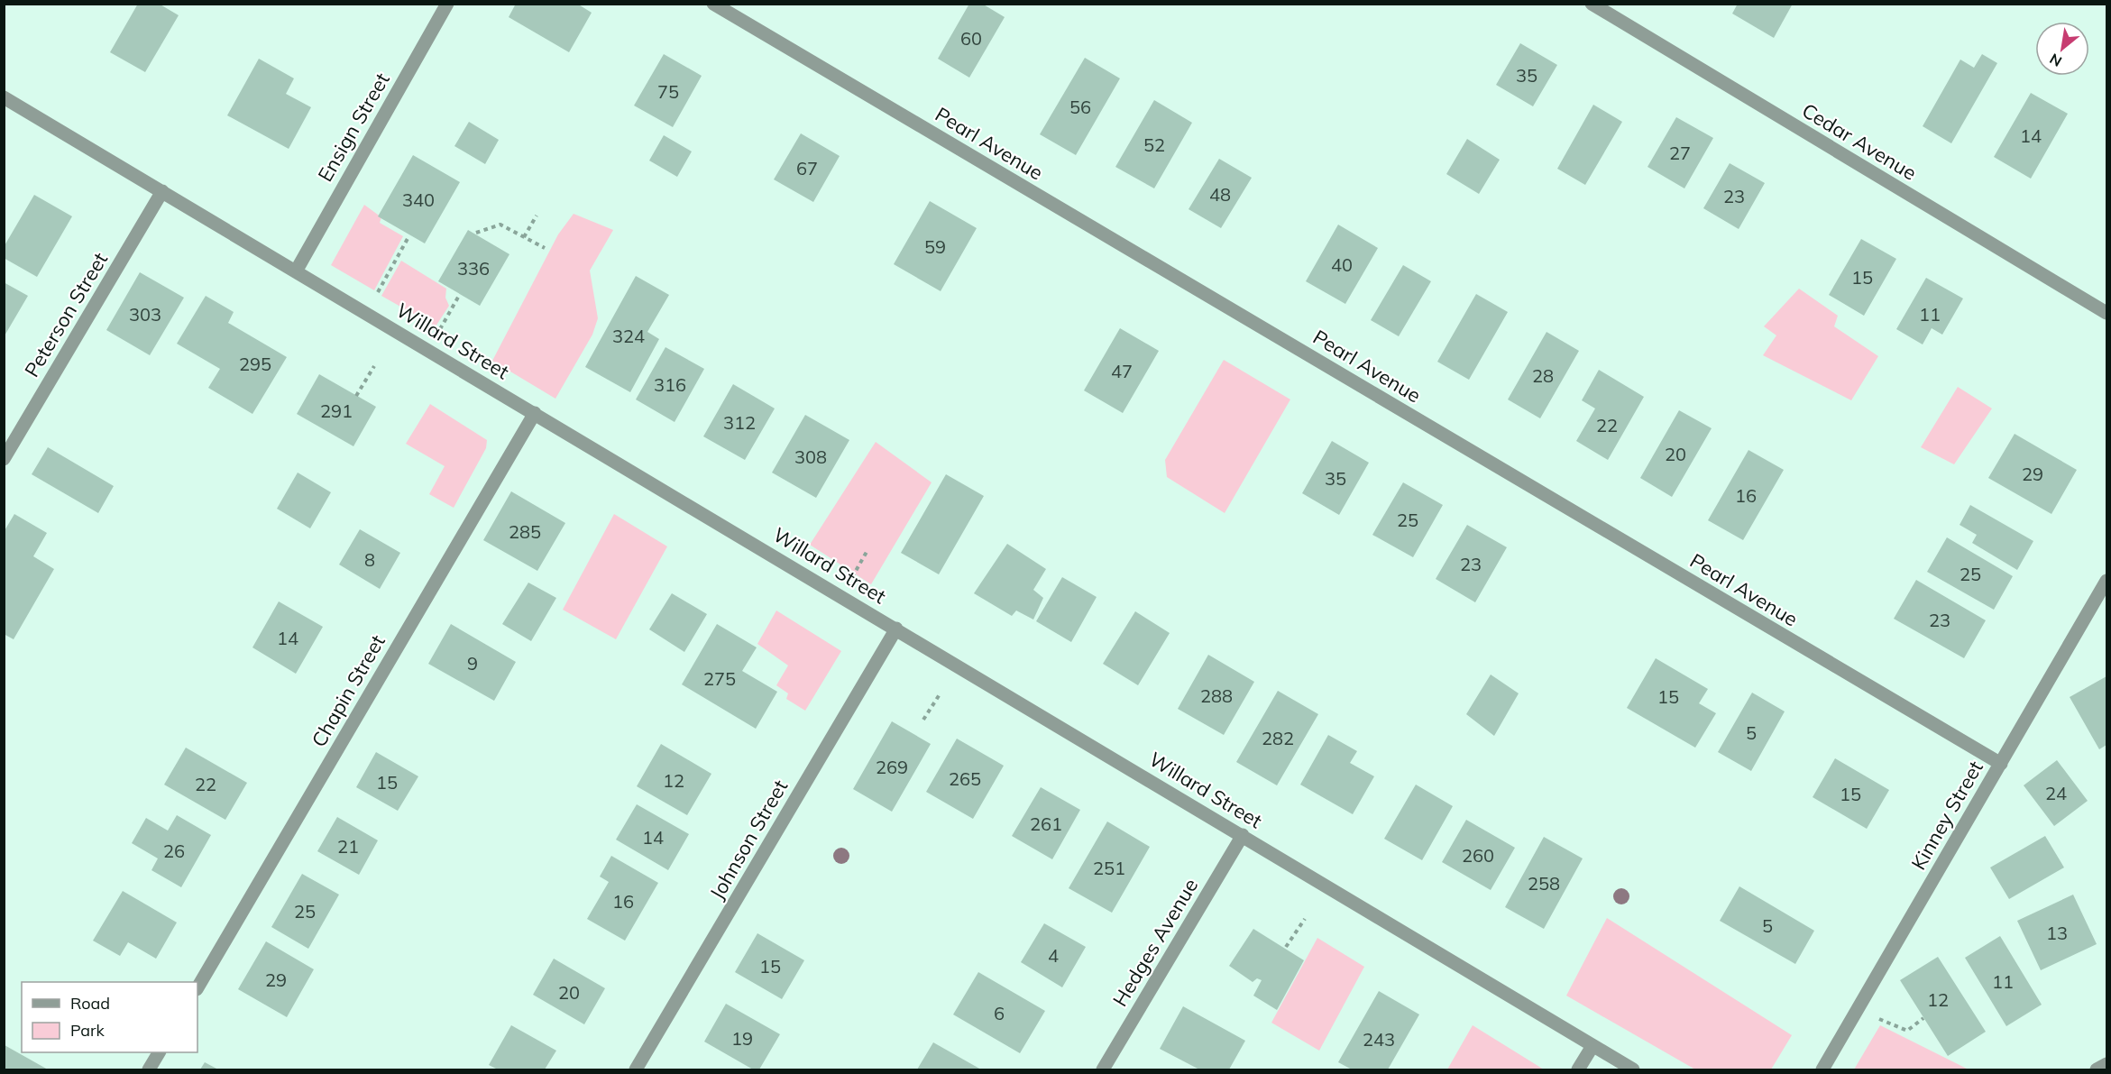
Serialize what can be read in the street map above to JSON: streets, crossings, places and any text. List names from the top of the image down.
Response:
{
  "streets": {
    "street": [
      "Ensign Street",
      "Cedar Avenue",
      "Pearl Avenue",
      "Peterson Street",
      "Willard Street",
      "Chapin Street",
      "Kinney Street",
      "Johnson Street",
      "Hedges Avenue"
    ]
  },
  "crossings": [
    ["Ensign Street", "Willard Street"],
    ["Pearl Avenue", "Kinney Street"],
    ["Peterson Street", "Willard Street"],
    ["Willard Street", "Chapin Street"],
    ["Willard Street", "Johnson Street"],
    ["Willard Street", "Hedges Avenue"]
  ],
  "house_numbers": [
    "60",
    "35",
    "75",
    "56",
    "14",
    "52",
    "27",
    "67",
    "48",
    "23",
    "340",
    "59",
    "40",
    "336",
    "15",
    "303",
    "11",
    "324",
    "295",
    "47",
    "28",
    "316",
    "291",
    "312",
    "22",
    "20",
    "308",
    "29",
    "35",
    "16",
    "25",
    "285",
    "8",
    "23",
    "25",
    "23",
    "14",
    "9",
    "275",
    "288",
    "15",
    "5",
    "282",
    "269",
    "265",
    "12",
    "15",
    "22",
    "24",
    "15",
    "261",
    "14",
    "21",
    "26",
    "260",
    "251",
    "258",
    "16",
    "25",
    "5",
    "13",
    "4",
    "15",
    "29",
    "11",
    "20",
    "12",
    "6",
    "19",
    "243"
  ],
  "legend": ["Road", "Park"],
  "north": "bottom left"
}
